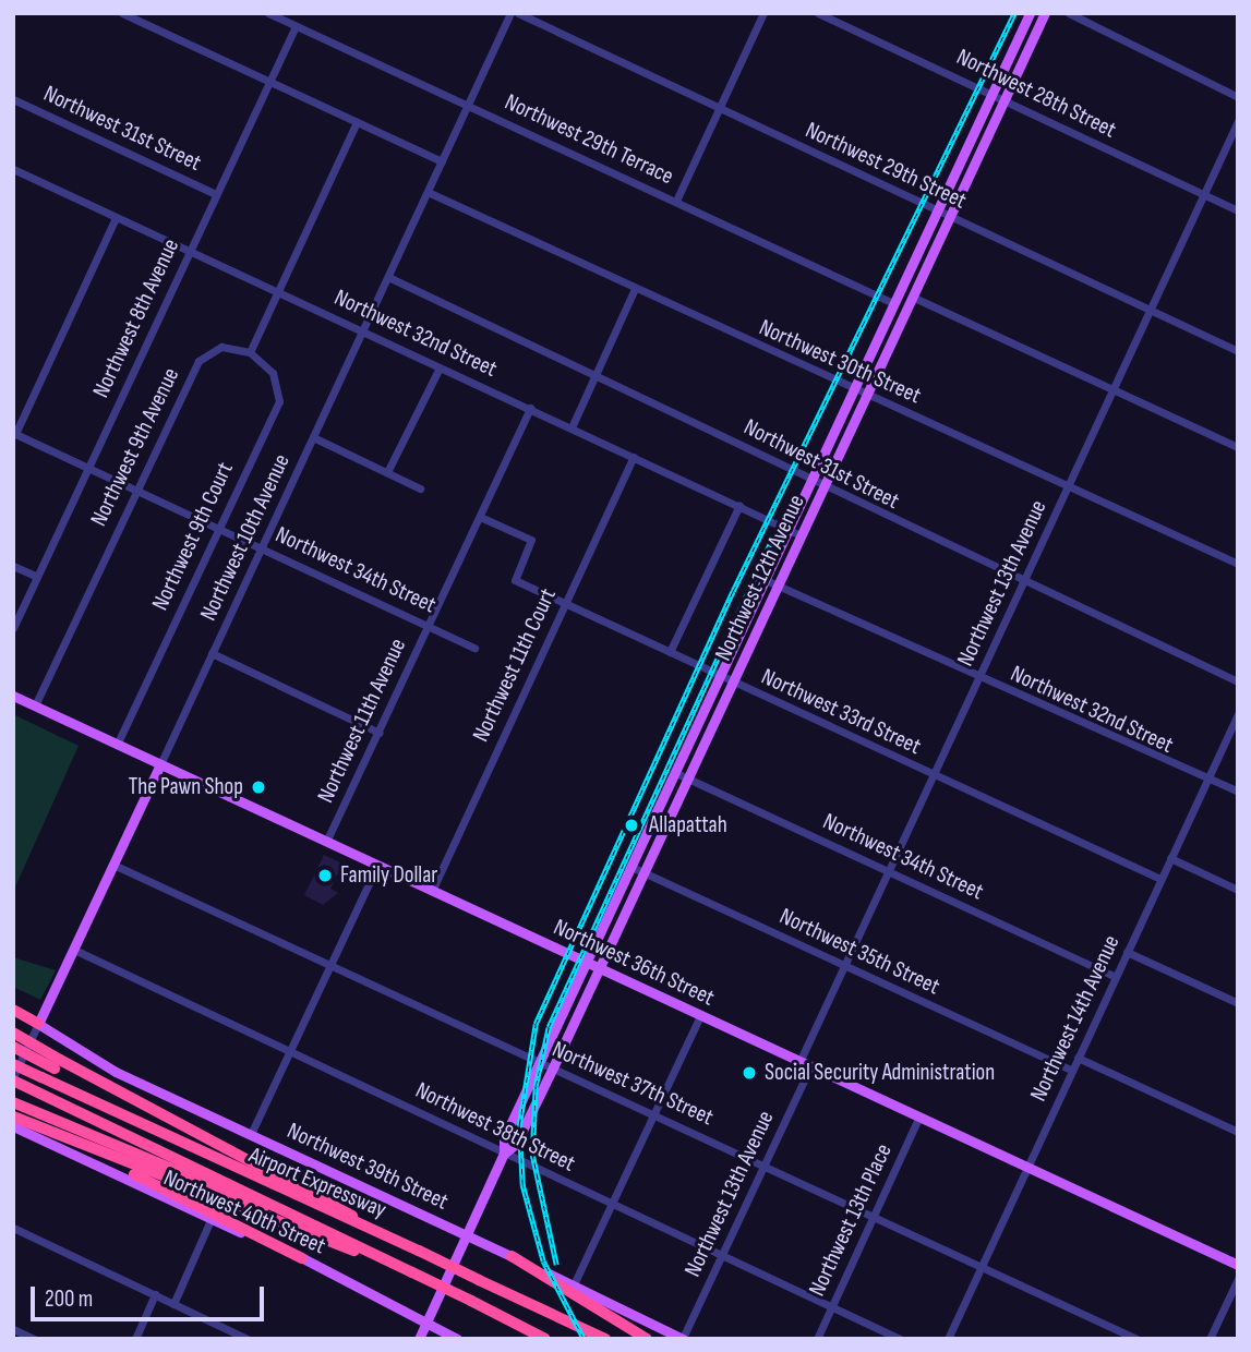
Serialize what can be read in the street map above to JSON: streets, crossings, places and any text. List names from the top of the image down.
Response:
{
  "streets": {
    "highway": ["Airport Expressway"],
    "main road": [
      "Northwest 10th Avenue",
      "Northwest 12th Avenue",
      "Northwest 36th Street",
      "Northwest 39th Street",
      "Northwest 40th Street"
    ],
    "street": [
      "Northwest 28th Street",
      "Northwest 31st Street",
      "Northwest 29th Terrace",
      "Northwest 29th Street",
      "Northwest 8th Avenue",
      "Northwest 32nd Street",
      "Northwest 30th Street",
      "Northwest 9th Avenue",
      "Northwest 9th Court",
      "Northwest 34th Street",
      "Northwest 13th Avenue",
      "Northwest 11th Court",
      "Northwest 33rd Street",
      "Northwest 11th Avenue",
      "Northwest 35th Street",
      "Northwest 14th Avenue",
      "Northwest 37th Street",
      "Northwest 38th Street",
      "Northwest 13th Place"
    ]
  },
  "crossings": [
    ["Northwest 28th Street", "Northwest 12th Avenue"],
    ["Northwest 28th Street", "Northwest 13th Avenue"],
    ["Northwest 31st Street", "Northwest 8th Avenue"],
    ["Northwest 31st Street", "Northwest 10th Avenue"],
    ["Northwest 31st Street", "Northwest 12th Avenue"],
    ["Northwest 31st Street", "Northwest 13th Avenue"],
    ["Northwest 29th Terrace", "Northwest 8th Avenue"],
    ["Northwest 29th Terrace", "Northwest 10th Avenue"],
    ["Northwest 29th Terrace", "Northwest 12th Avenue"],
    ["Northwest 29th Street", "Northwest 12th Avenue"],
    ["Northwest 29th Street", "Northwest 13th Avenue"],
    ["Northwest 8th Avenue", "Northwest 32nd Street"],
    ["Northwest 8th Avenue", "Northwest 34th Street"],
    ["Northwest 32nd Street", "Northwest 10th Avenue"],
    ["Northwest 32nd Street", "Northwest 12th Avenue"],
    ["Northwest 32nd Street", "Northwest 13th Avenue"],
    ["Northwest 32nd Street", "Northwest 11th Court"],
    ["Northwest 32nd Street", "Northwest 11th Avenue"],
    ["Northwest 32nd Street", "Northwest 14th Avenue"],
    ["Northwest 30th Street", "Northwest 10th Avenue"],
    ["Northwest 30th Street", "Northwest 12th Avenue"],
    ["Northwest 30th Street", "Northwest 13th Avenue"],
    ["Northwest 9th Avenue", "Northwest 9th Court"],
    ["Northwest 9th Avenue", "Northwest 34th Street"],
    ["Northwest 9th Avenue", "Northwest 36th Street"],
    ["Northwest 9th Court", "Northwest 34th Street"],
    ["Northwest 9th Court", "Northwest 36th Street"],
    ["Northwest 10th Avenue", "Northwest 34th Street"],
    ["Northwest 10th Avenue", "Northwest 36th Street"],
    ["Northwest 10th Avenue", "Northwest 37th Street"],
    ["Northwest 10th Avenue", "Northwest 38th Street"],
    ["Northwest 10th Avenue", "Northwest 39th Street"],
    ["Northwest 10th Avenue", "Airport Expressway"],
    ["Northwest 34th Street", "Northwest 12th Avenue"],
    ["Northwest 34th Street", "Northwest 13th Avenue"],
    ["Northwest 34th Street", "Northwest 11th Avenue"],
    ["Northwest 34th Street", "Northwest 14th Avenue"],
    ["Northwest 12th Avenue", "Northwest 33rd Street"],
    ["Northwest 12th Avenue", "Northwest 35th Street"],
    ["Northwest 12th Avenue", "Northwest 36th Street"],
    ["Northwest 12th Avenue", "Northwest 37th Street"],
    ["Northwest 12th Avenue", "Northwest 38th Street"],
    ["Northwest 12th Avenue", "Northwest 39th Street"],
    ["Northwest 12th Avenue", "Northwest 40th Street"],
    ["Northwest 13th Avenue", "Northwest 33rd Street"],
    ["Northwest 13th Avenue", "Northwest 35th Street"],
    ["Northwest 13th Avenue", "Northwest 36th Street"],
    ["Northwest 13th Avenue", "Northwest 37th Street"],
    ["Northwest 13th Avenue", "Northwest 38th Street"],
    ["Northwest 13th Avenue", "Northwest 39th Street"],
    ["Northwest 11th Court", "Northwest 33rd Street"],
    ["Northwest 11th Court", "Northwest 36th Street"],
    ["Northwest 33rd Street", "Northwest 11th Avenue"],
    ["Northwest 33rd Street", "Northwest 14th Avenue"],
    ["Northwest 11th Avenue", "Northwest 36th Street"],
    ["Northwest 35th Street", "Northwest 14th Avenue"],
    ["Northwest 36th Street", "Northwest 14th Avenue"],
    ["Northwest 36th Street", "Northwest 13th Place"],
    ["Northwest 14th Avenue", "Northwest 37th Street"],
    ["Northwest 37th Street", "Northwest 13th Place"],
    ["Northwest 38th Street", "Northwest 13th Place"]
  ],
  "places": [
    "The Pawn Shop",
    "Allapattah",
    "Family Dollar",
    "Social Security Administration"
  ],
  "scale_bar": "200 m"
}
